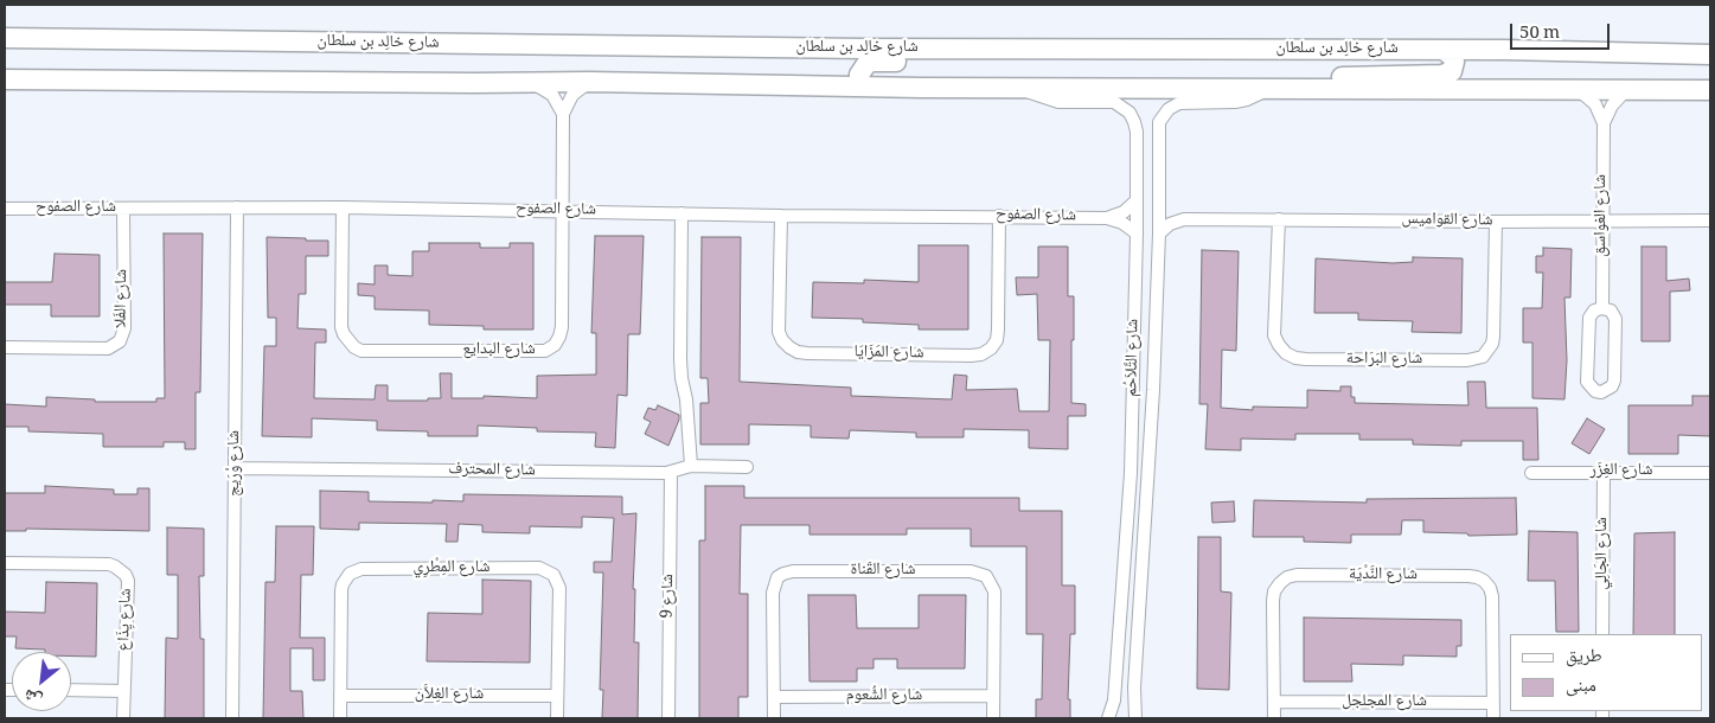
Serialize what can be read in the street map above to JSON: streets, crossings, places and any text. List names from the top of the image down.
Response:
{
  "streets": {
    "main road": ["شارع خالِد بن سلطان"],
    "street": [
      "شارع الصفوح",
      "شارع الغواسق",
      "شارع القواميس",
      "شارع الفَلا",
      "شارع البدايع",
      "شارع المَزَايَا",
      "شارع التَّلاَحُم",
      "شارع البَرَاحة",
      "شارع وْرَيج",
      "شارع المحترف",
      "شارع الغِزَر",
      "شارع الجَالِي",
      "شارع المِطْرِي",
      "شارع القَناة",
      "شارع النَّدْيَة",
      "شارع 9",
      "شارع يِذَاع",
      "شارع الغِلاَّن",
      "شارع الشُّعوم",
      "شارع المجلجل"
    ]
  },
  "crossings": [
    ["شارع الصفوح", "شارع الفَلا"],
    ["شارع الصفوح", "شارع البدايع"],
    ["شارع الصفوح", "شارع المَزَايَا"],
    ["شارع الصفوح", "شارع التَّلاَحُم"],
    ["شارع الصفوح", "شارع وْرَيج"],
    ["شارع الغواسق", "شارع القواميس"],
    ["شارع القواميس", "شارع التَّلاَحُم"],
    ["شارع القواميس", "شارع البَرَاحة"],
    ["شارع وْرَيج", "شارع المحترف"],
    ["شارع المحترف", "شارع 9"],
    ["شارع الغِزَر", "شارع الجَالِي"],
    ["شارع المِطْرِي", "شارع الغِلاَّن"],
    ["شارع القَناة", "شارع الشُّعوم"],
    ["شارع النَّدْيَة", "شارع المجلجل"]
  ],
  "legend": ["طريق", "مبنى"],
  "scale_bar": "50 m",
  "north": "bottom left"
}
